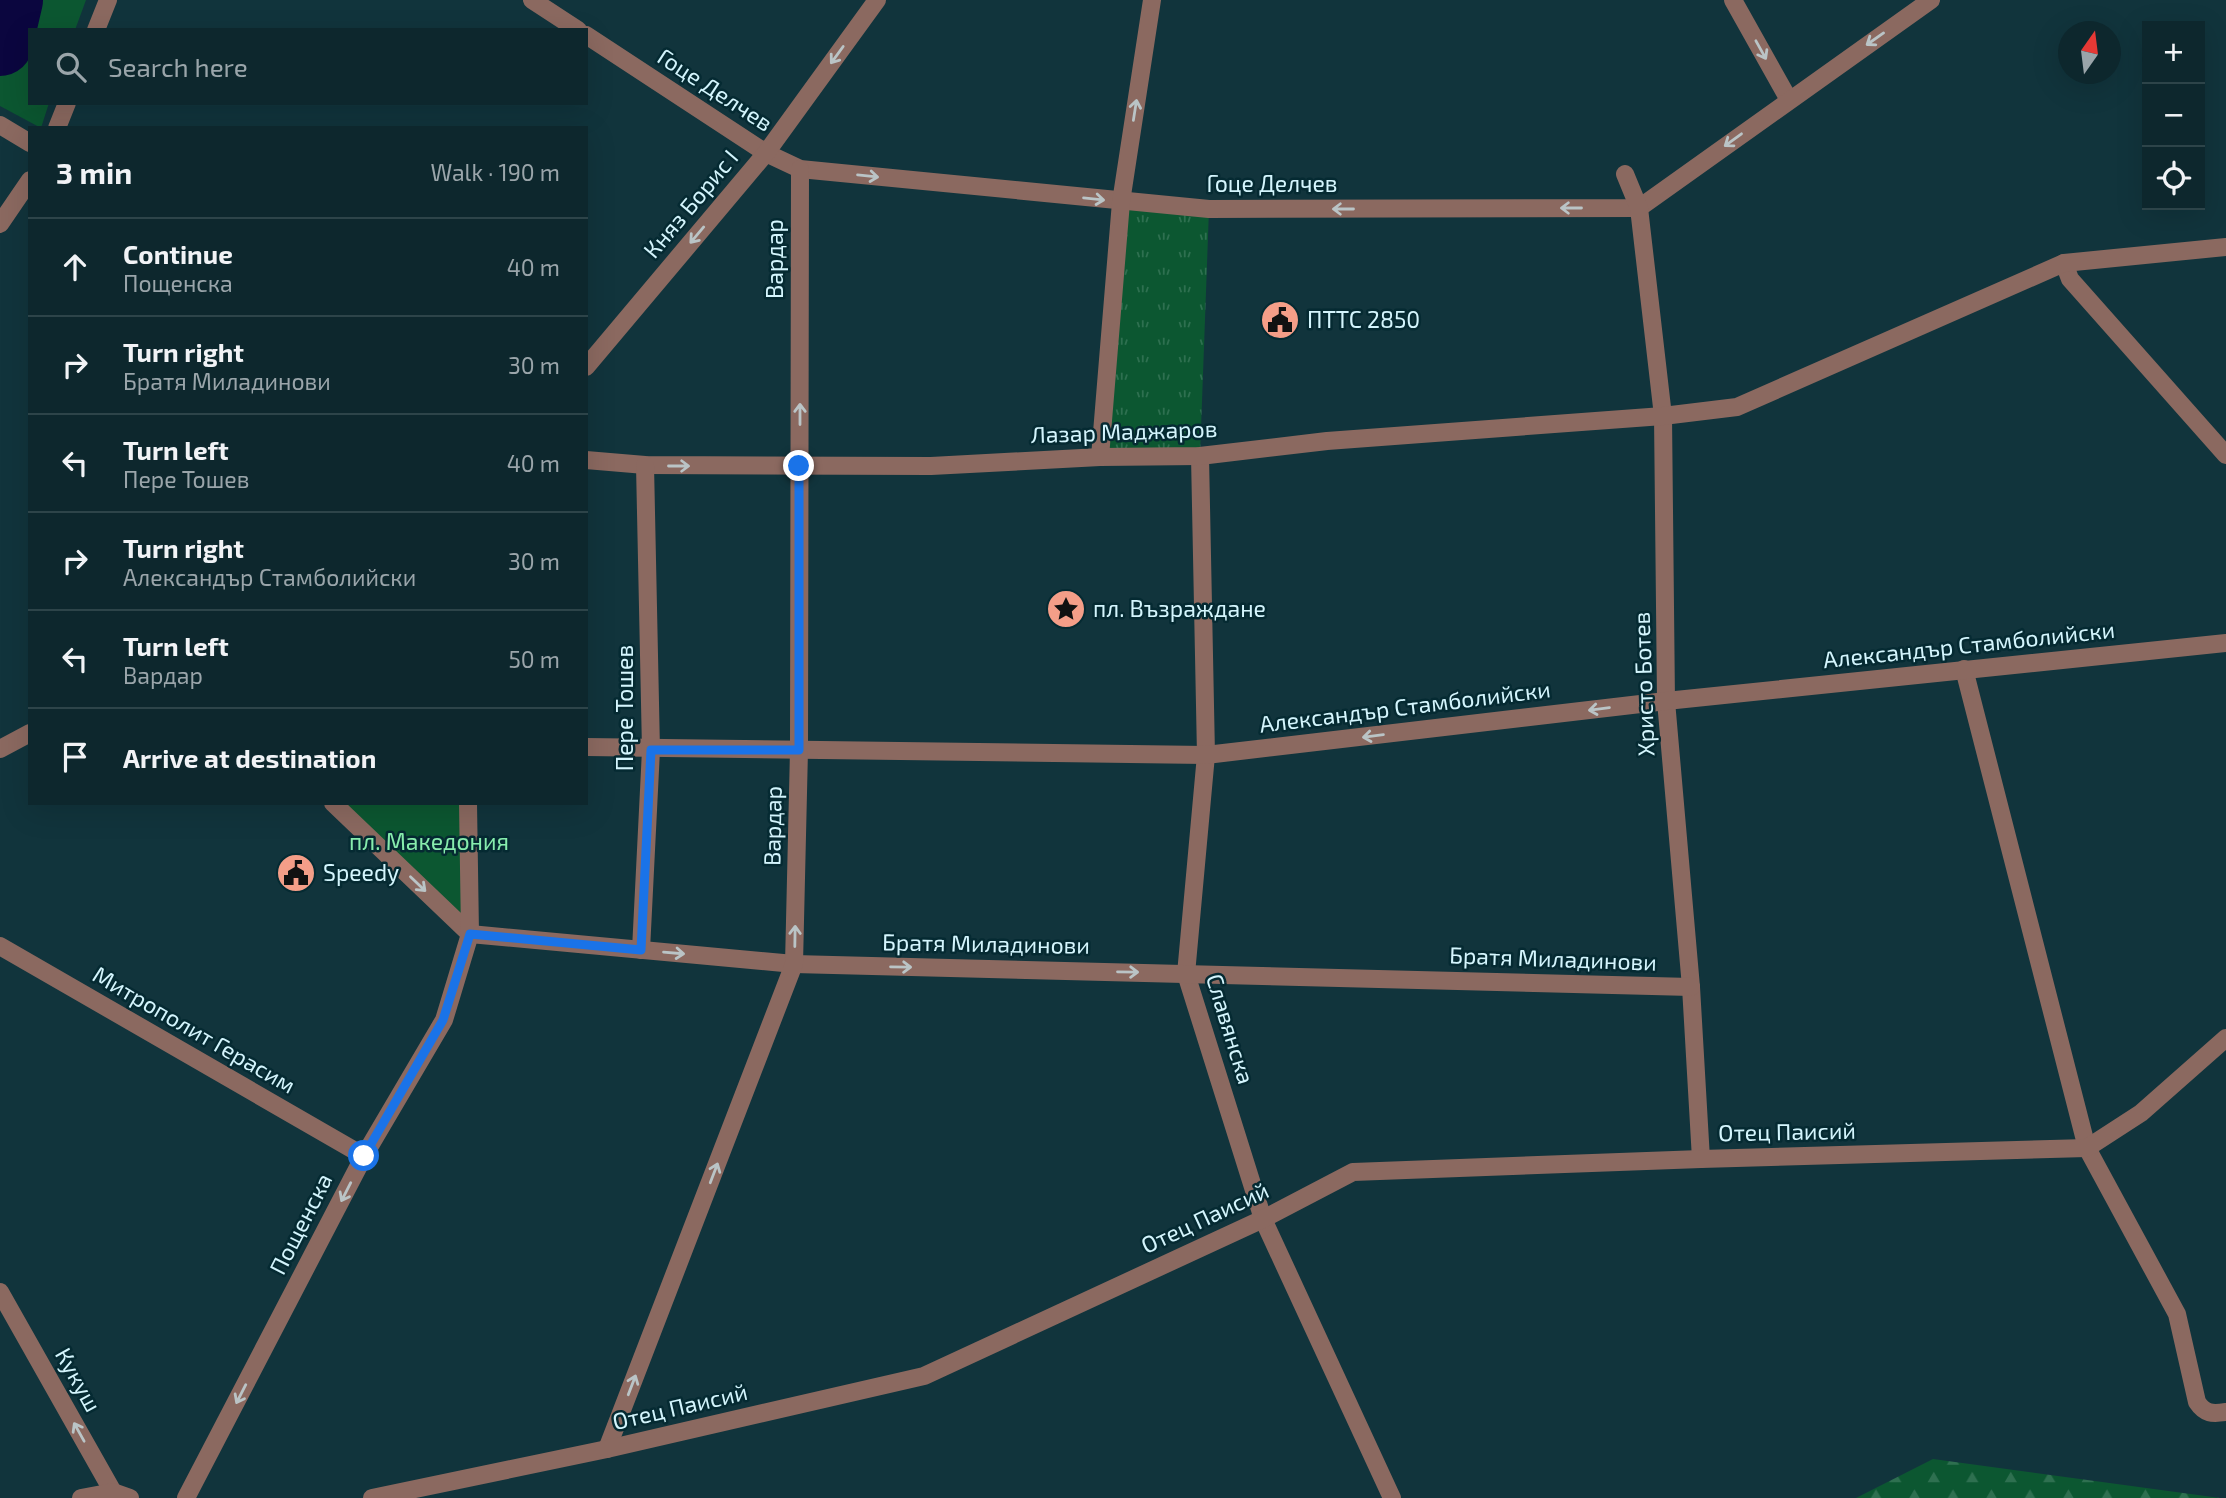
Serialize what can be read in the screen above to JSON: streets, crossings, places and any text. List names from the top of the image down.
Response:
{
  "streets": {
    "street": [
      "Гоце Делчев",
      "Княз Борис I",
      "Вардар",
      "Лазар Маджаров",
      "Александър Стамболийски",
      "Христо Ботев",
      "Пере Тошев",
      "Братя Миладинови",
      "Славянска",
      "Митрополит Герасим",
      "Отец Паисий",
      "Пощенска",
      "Кукуш"
    ]
  },
  "crossings": [
    ["Гоце Делчев", "Княз Борис I"],
    ["Гоце Делчев", "Вардар"],
    ["Гоце Делчев", "Христо Ботев"],
    ["Вардар", "Лазар Маджаров"],
    ["Вардар", "Александър Стамболийски"],
    ["Вардар", "Братя Миладинови"],
    ["Вардар", "Отец Паисий"],
    ["Лазар Маджаров", "Христо Ботев"],
    ["Лазар Маджаров", "Пере Тошев"],
    ["Лазар Маджаров", "Славянска"],
    ["Александър Стамболийски", "Христо Ботев"],
    ["Александър Стамболийски", "Пере Тошев"],
    ["Александър Стамболийски", "Славянска"],
    ["Христо Ботев", "Братя Миладинови"],
    ["Христо Ботев", "Отец Паисий"],
    ["Пере Тошев", "Братя Миладинови"],
    ["Братя Миладинови", "Славянска"],
    ["Братя Миладинови", "Пощенска"],
    ["Славянска", "Отец Паисий"],
    ["Митрополит Герасим", "Пощенска"]
  ],
  "one_way": [
    "Княз Борис I",
    "Вардар",
    "Братя Миладинови",
    "Пощенска",
    "Кукуш"
  ],
  "parks": ["пл. Македония"],
  "places": {
    "public building": ["ПТТС 2850", "Speedy"],
    "place": ["пл. Възраждане"]
  },
  "north": "top",
  "page": {
    "map_buttons": ["+", "−"],
    "search": "Search here",
    "heading": ["3 min", "Walk · 190 m"],
    "list": [
      ["Continue", "Пощенска", "40 m"],
      ["Turn right", "Братя Миладинови", "30 m"],
      ["Turn left", "Пере Тошев", "40 m"],
      ["Turn right", "Александър Стамболийски", "30 m"],
      ["Turn left", "Вардар", "50 m"],
      "Arrive at destination"
    ]
  }
}
